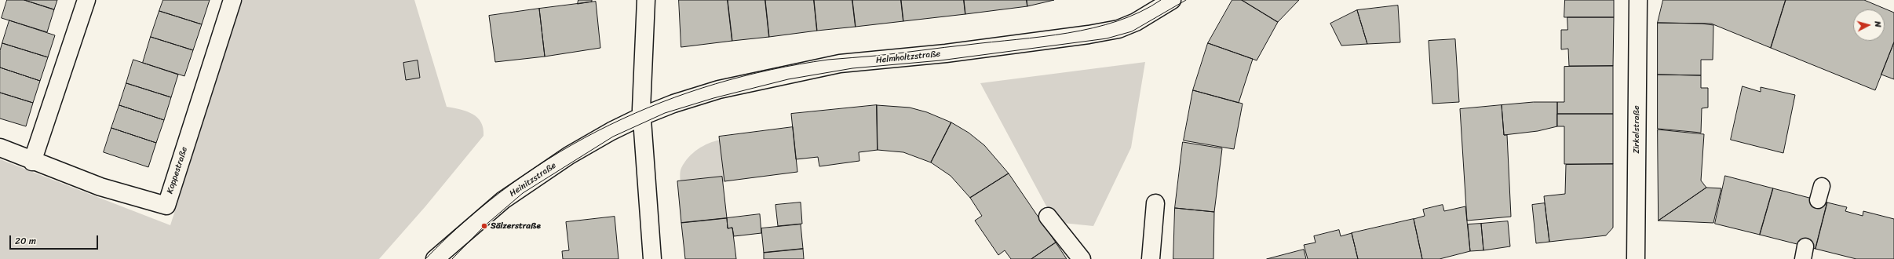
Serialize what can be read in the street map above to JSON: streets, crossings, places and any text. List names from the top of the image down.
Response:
{
  "streets": {
    "street": [
      "Helmholtzstraße",
      "Zirkelstraße",
      "Koppestraße",
      "Heinitzstraße"
    ]
  },
  "crossings": [
    ["Helmholtzstraße", "Heinitzstraße"]
  ],
  "places": ["Sälzerstraße"],
  "scale_bar": "20 m",
  "north": "right"
}
